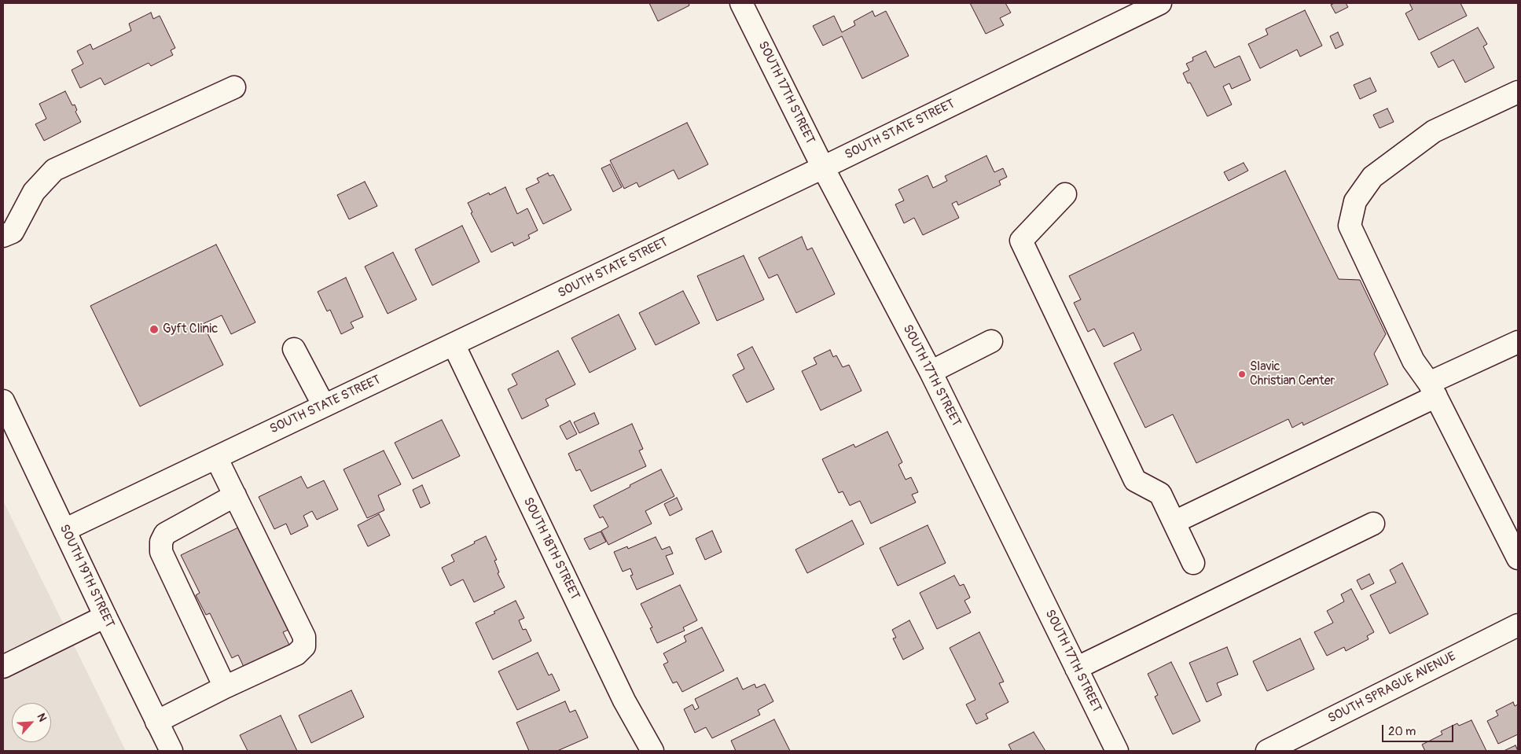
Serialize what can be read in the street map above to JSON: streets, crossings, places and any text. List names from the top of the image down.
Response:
{
  "streets": {
    "street": [
      "SOUTH 17TH STREET",
      "SOUTH STATE STREET",
      "SOUTH 18TH STREET",
      "SOUTH 19TH STREET",
      "SOUTH SPRAGUE AVENUE"
    ]
  },
  "crossings": [
    ["SOUTH 17TH STREET", "SOUTH STATE STREET"],
    ["SOUTH STATE STREET", "SOUTH 18TH STREET"],
    ["SOUTH STATE STREET", "SOUTH 19TH STREET"]
  ],
  "places": ["Gyft Clinic", "Slavic Christian Center"],
  "scale_bar": "20 m",
  "north": "top right"
}
